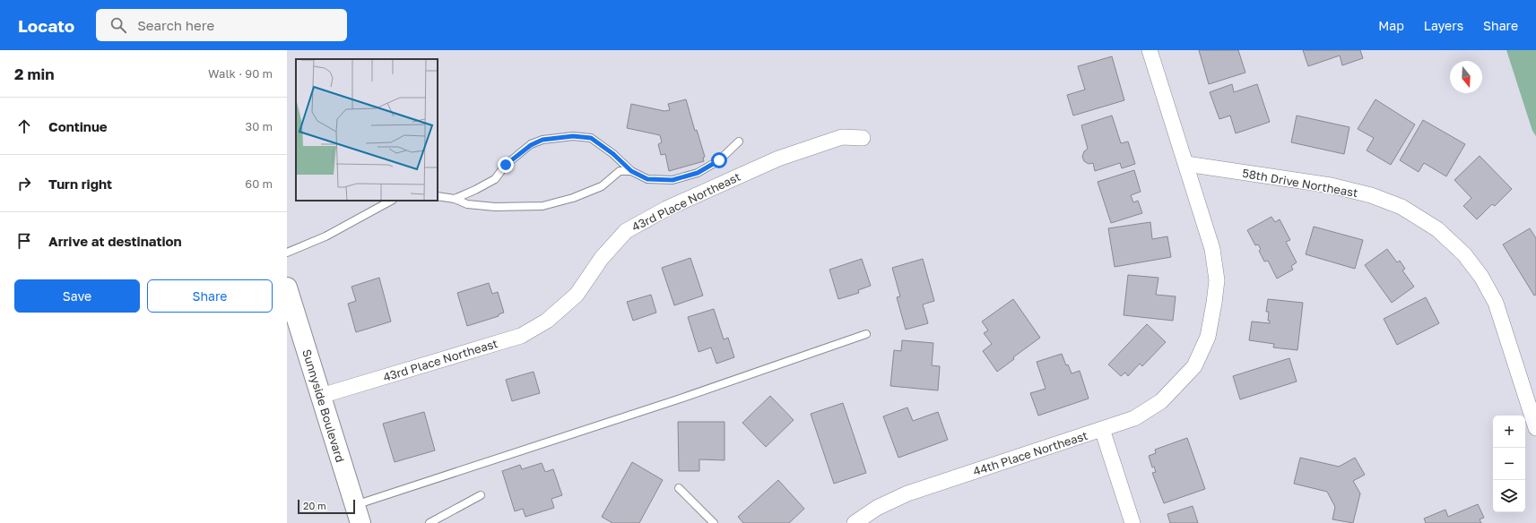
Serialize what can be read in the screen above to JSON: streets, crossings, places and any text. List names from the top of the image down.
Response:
{
  "streets": {
    "street": [
      "58th Drive Northeast",
      "43rd Place Northeast",
      "Sunnyside Boulevard",
      "44th Place Northeast"
    ]
  },
  "crossings": [
    ["58th Drive Northeast", "44th Place Northeast"],
    ["43rd Place Northeast", "Sunnyside Boulevard"]
  ],
  "scale_bar": "20 m",
  "north": "bottom",
  "page": {
    "header": "Locato",
    "search": "Search here",
    "nav": ["Map", "Layers", "Share"],
    "heading": ["2 min", "Walk · 90 m"],
    "list": [
      ["Continue", "30 m"],
      ["Turn right", "60 m"],
      "Arrive at destination"
    ],
    "buttons": ["Save", "Share"],
    "map_buttons": ["+", "−"],
    "scale": "20 m"
  }
}
